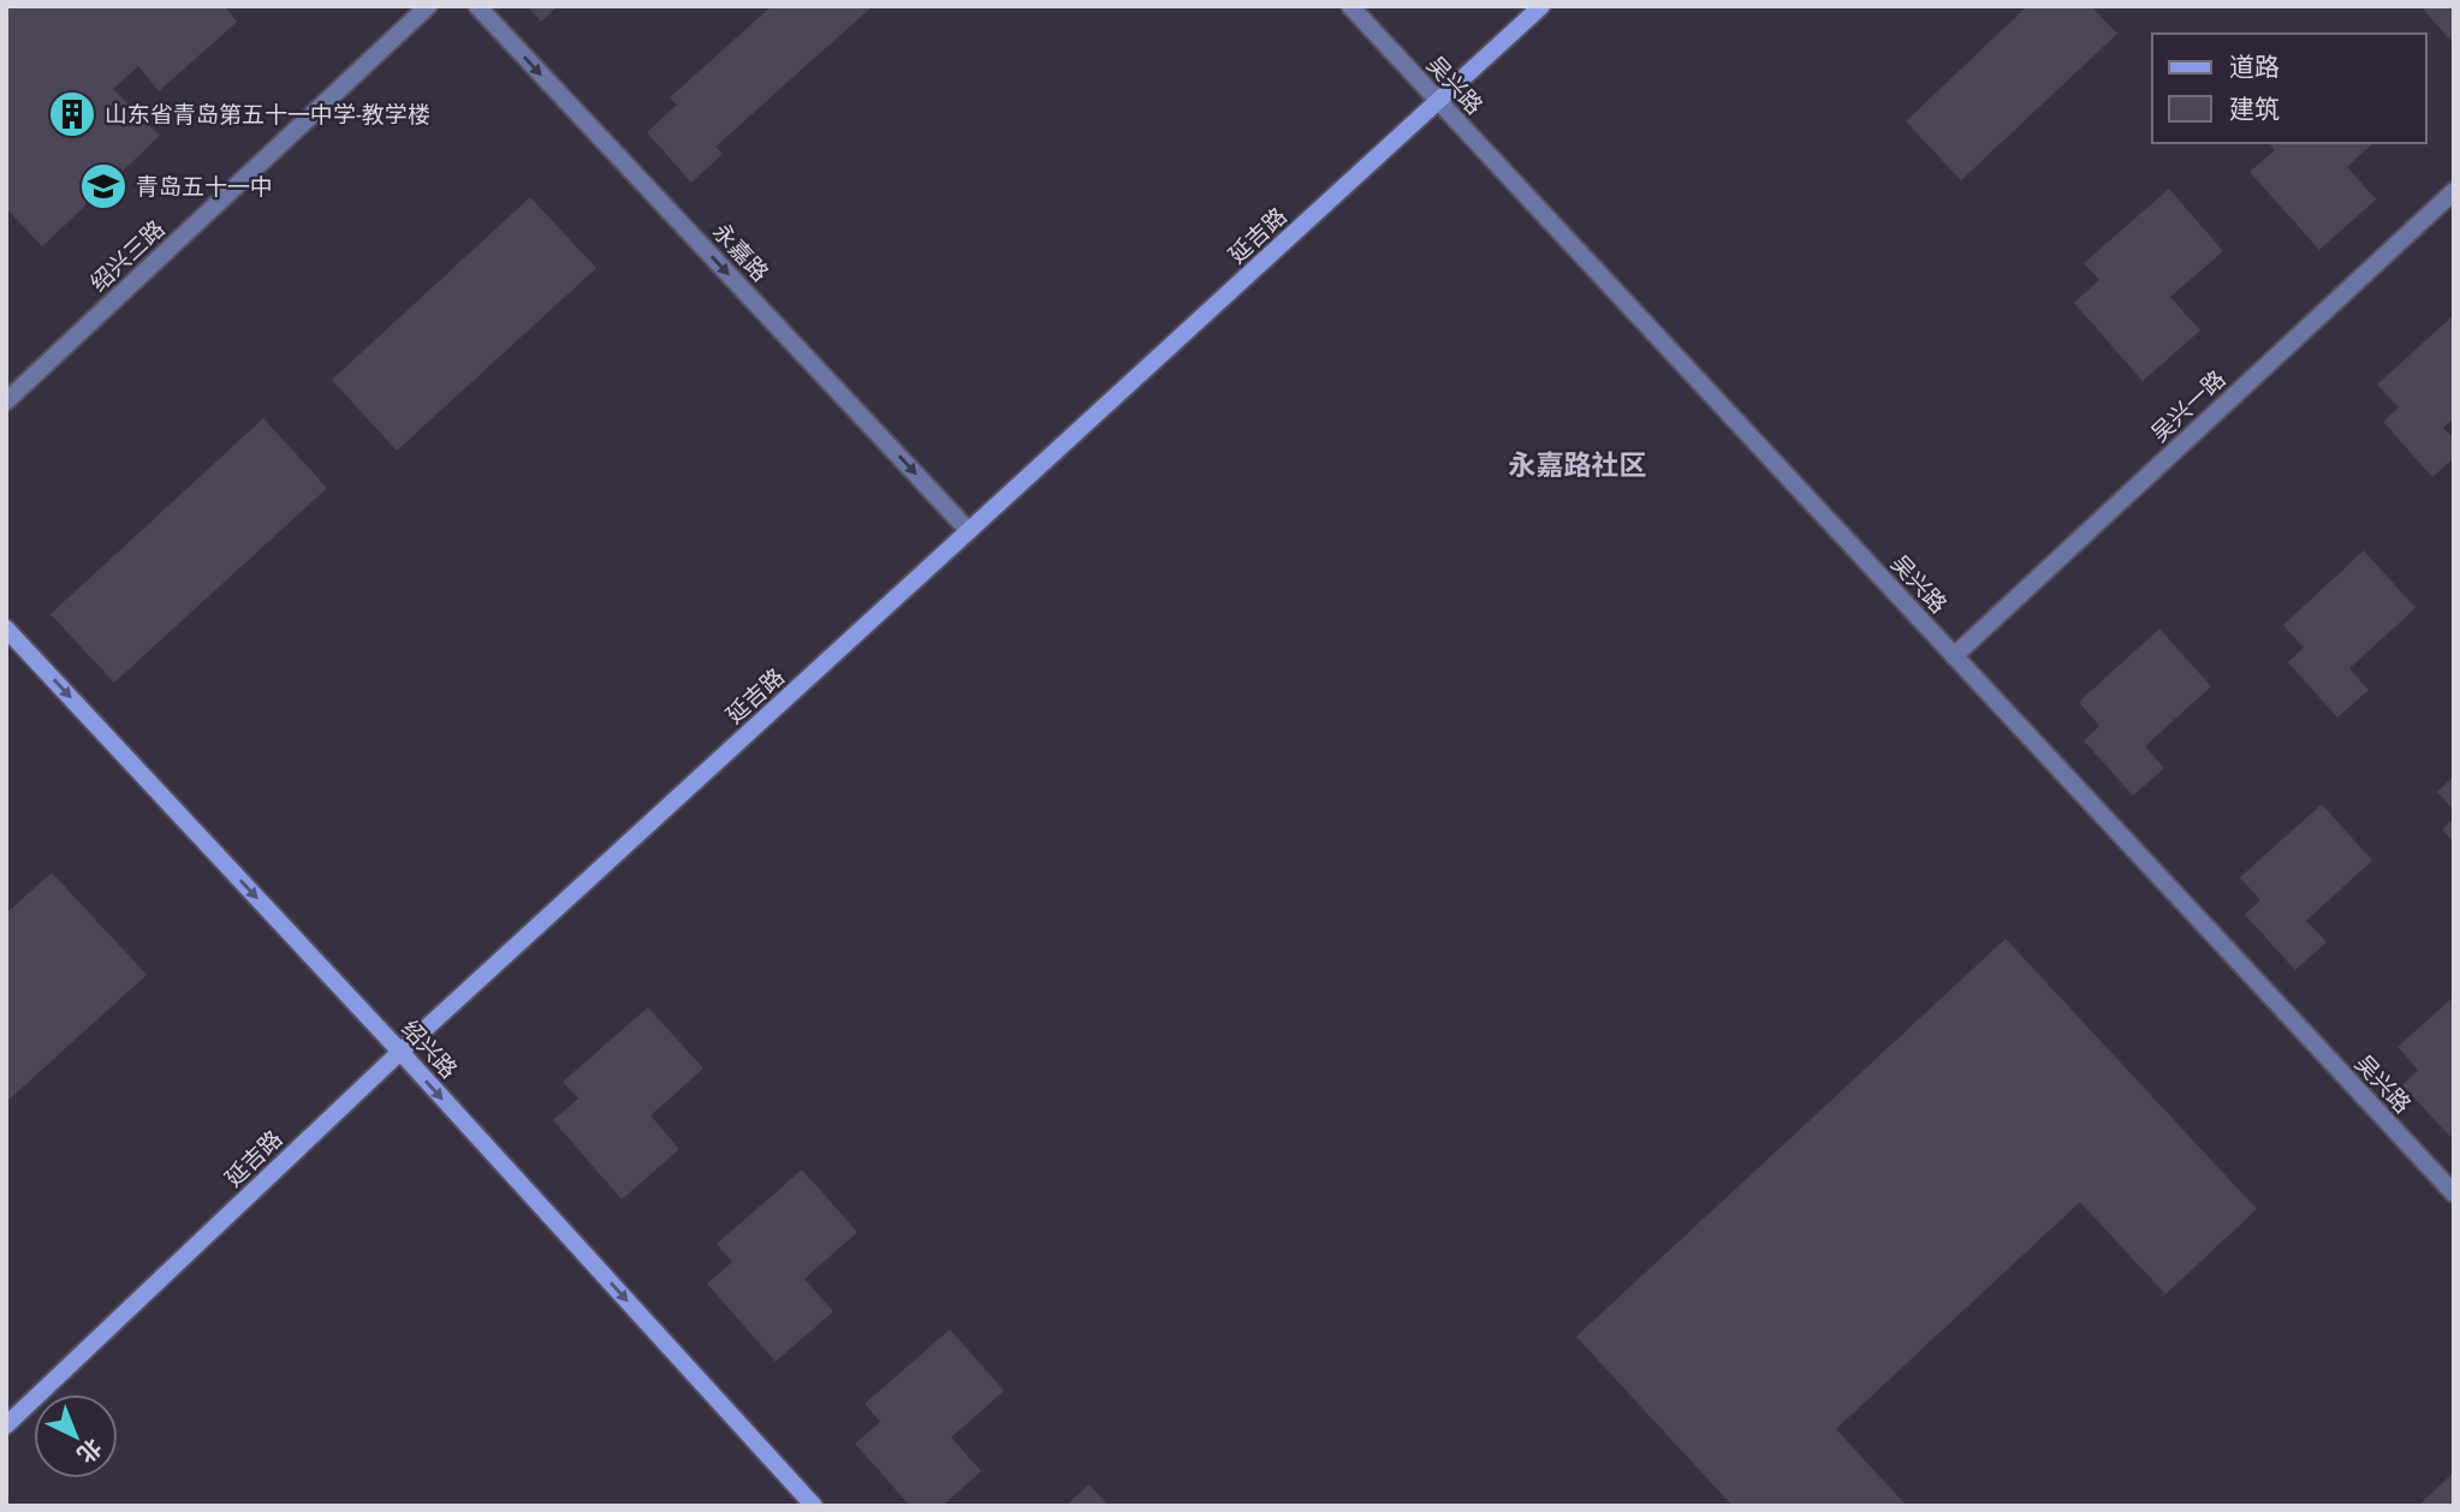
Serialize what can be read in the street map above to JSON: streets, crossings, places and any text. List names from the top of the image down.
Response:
{
  "streets": {
    "main road": ["延吉路", "绍兴路"],
    "street": [
      "吴兴路",
      "永嘉路",
      "绍兴三路",
      "吴兴一路"
    ]
  },
  "crossings": [
    ["吴兴路", "延吉路"],
    ["吴兴路", "吴兴一路"],
    ["延吉路", "永嘉路"],
    ["延吉路", "绍兴路"]
  ],
  "one_way": ["永嘉路", "绍兴路"],
  "districts": ["永嘉路社区"],
  "places": {
    "building": ["山东省青岛第五十一中学-教学楼"],
    "school or university": ["青岛五十一中"]
  },
  "legend": ["道路", "建筑"],
  "north": "bottom right"
}
